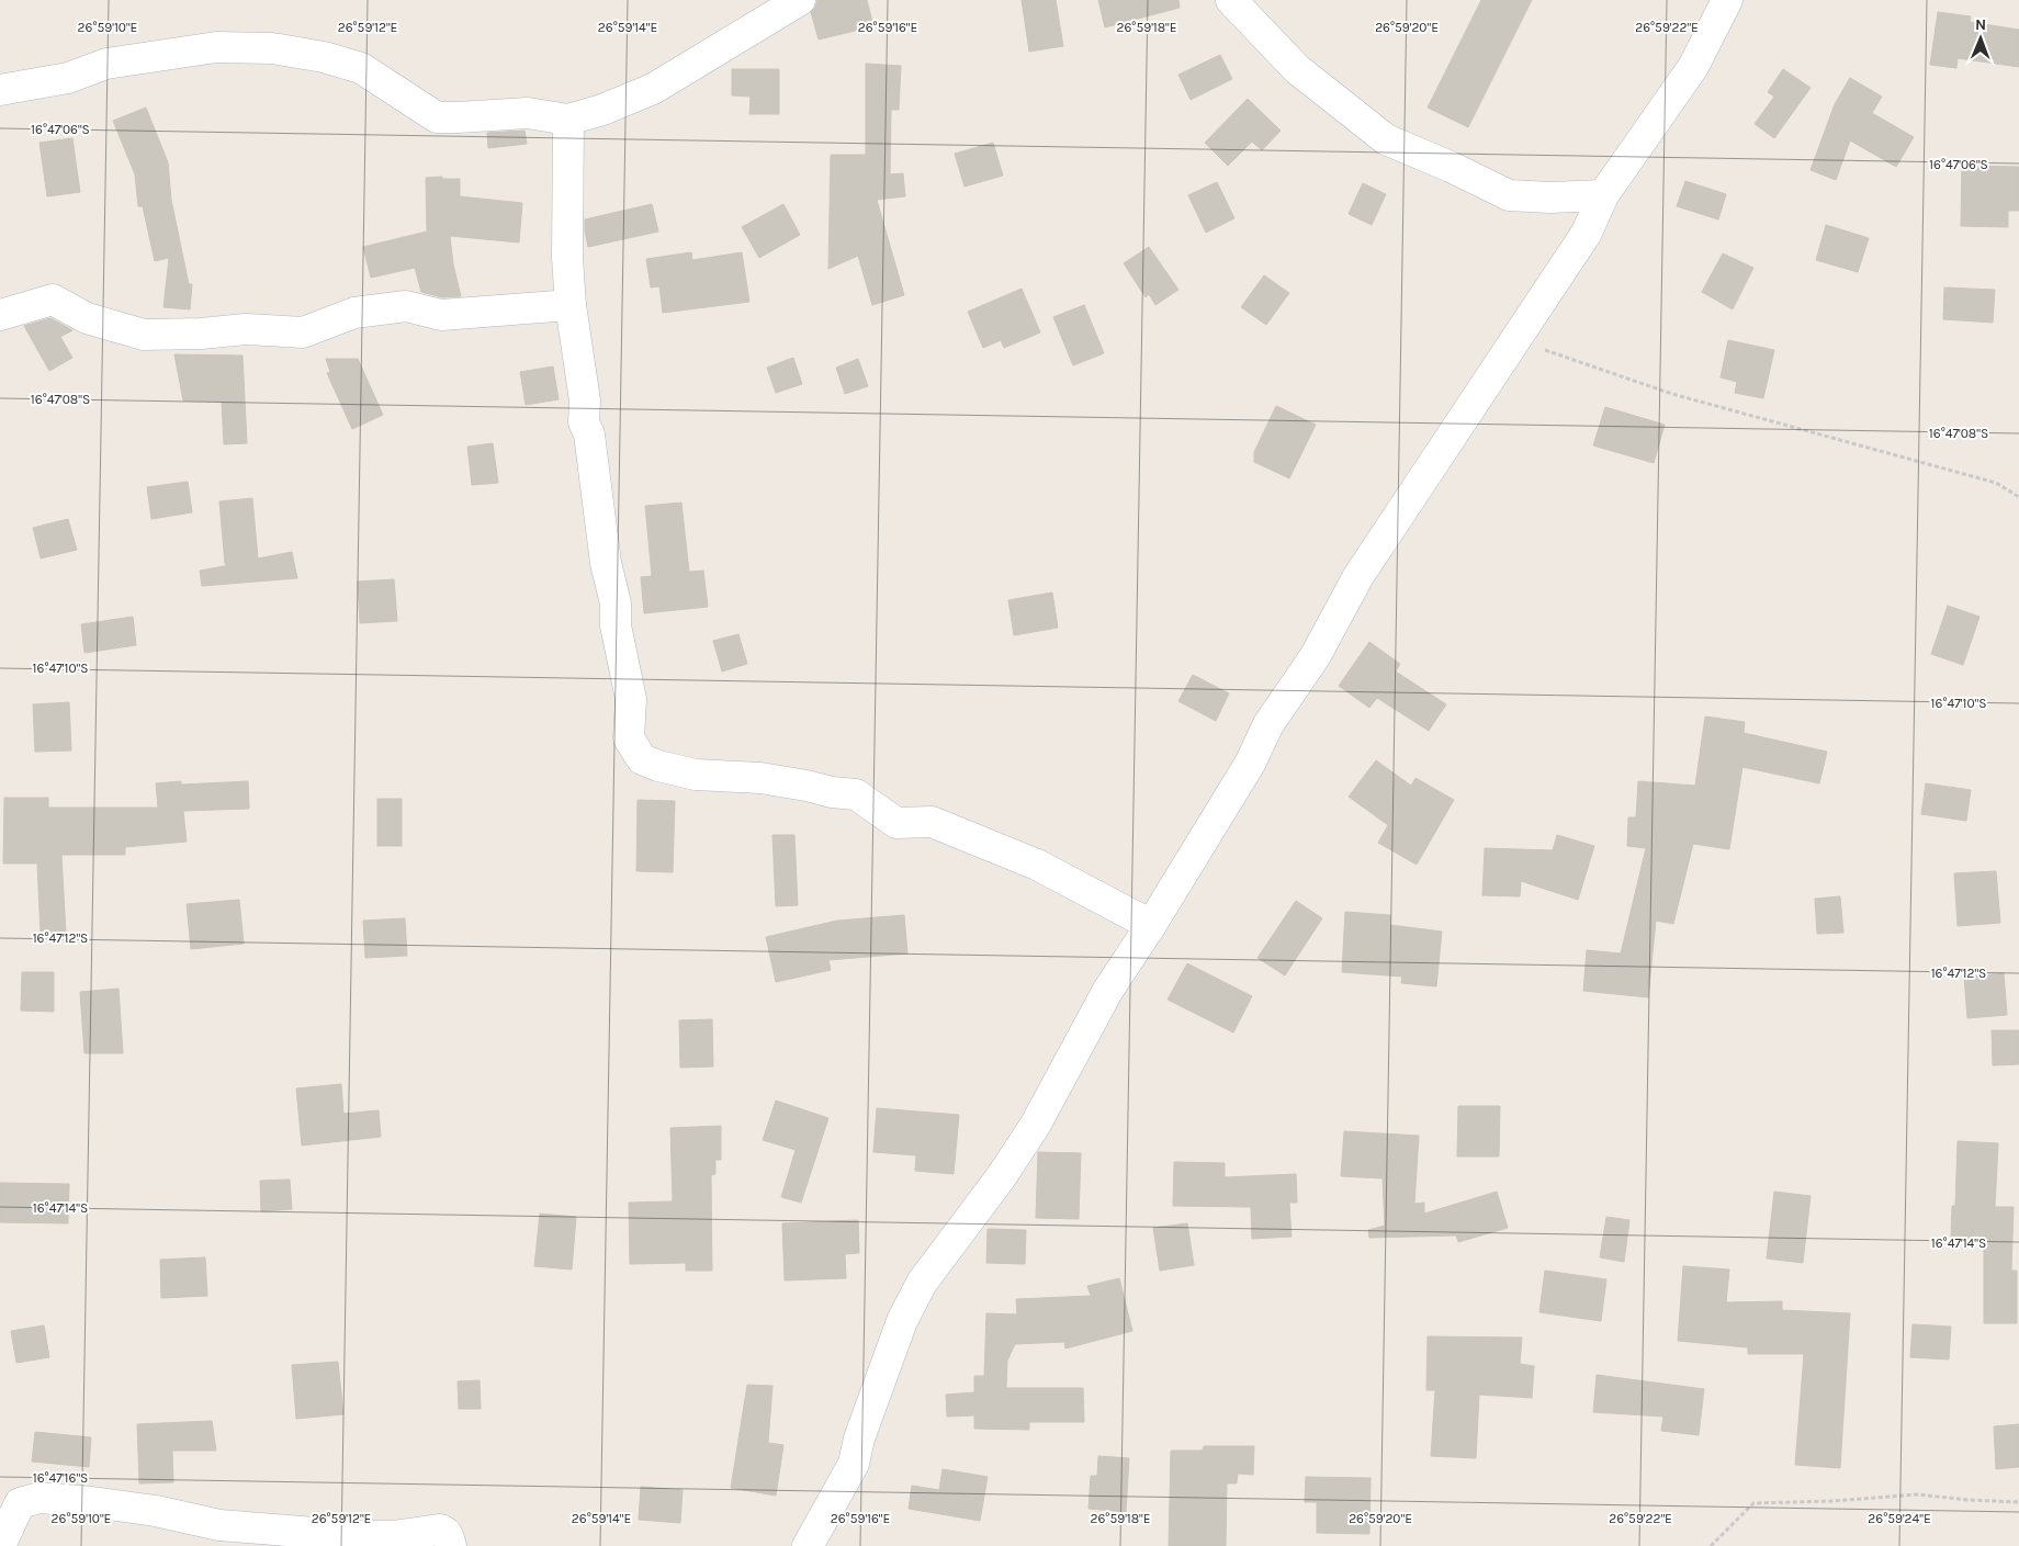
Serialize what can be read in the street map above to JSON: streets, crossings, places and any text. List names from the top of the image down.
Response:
{
  "north": "top",
  "coordinates": [
    "26°59'10\"E",
    "26°59'12\"E",
    "26°59'14\"E",
    "26°59'16\"E",
    "26°59'18\"E",
    "26°59'20\"E",
    "26°59'22\"E",
    "16°47'06\"S",
    "16°47'08\"S",
    "16°47'10\"S",
    "16°47'12\"S",
    "16°47'14\"S",
    "16°47'16\"S",
    "26°59'24\"E"
  ]
}
